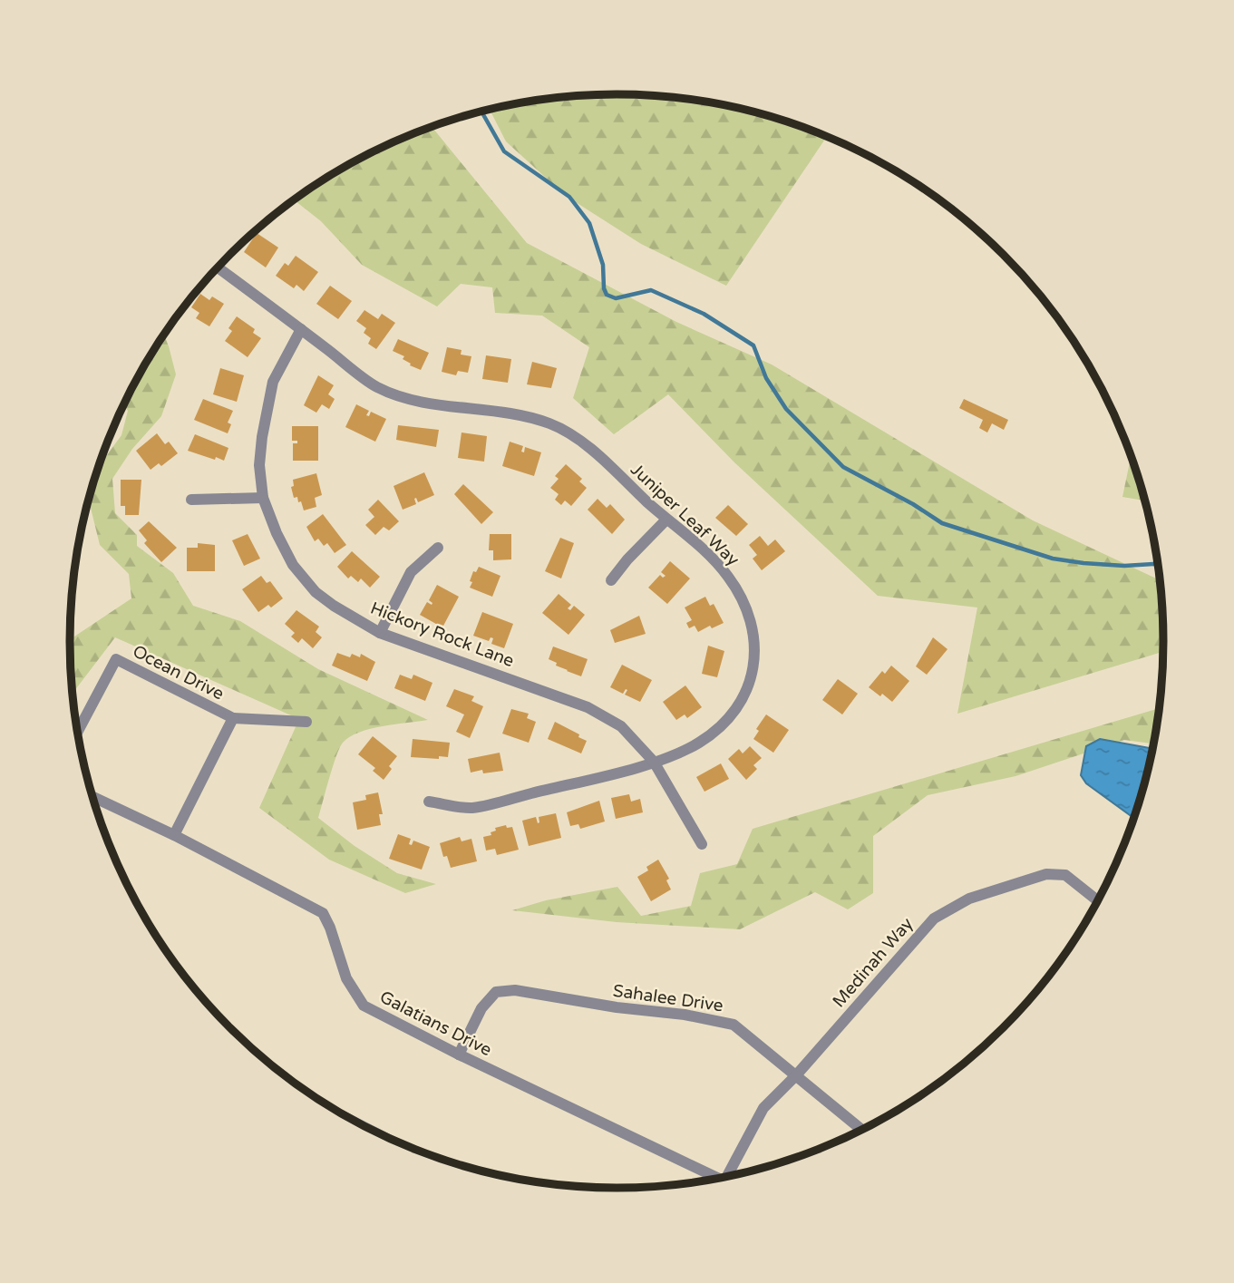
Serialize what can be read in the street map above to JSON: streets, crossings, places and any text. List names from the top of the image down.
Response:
{
  "streets": {
    "street": [
      "Juniper Leaf Way",
      "Hickory Rock Lane",
      "Ocean Drive",
      "Medinah Way",
      "Sahalee Drive",
      "Galatians Drive"
    ]
  },
  "crossings": [
    ["Juniper Leaf Way", "Hickory Rock Lane"],
    ["Ocean Drive", "Galatians Drive"],
    ["Medinah Way", "Sahalee Drive"],
    ["Sahalee Drive", "Galatians Drive"]
  ]
}
